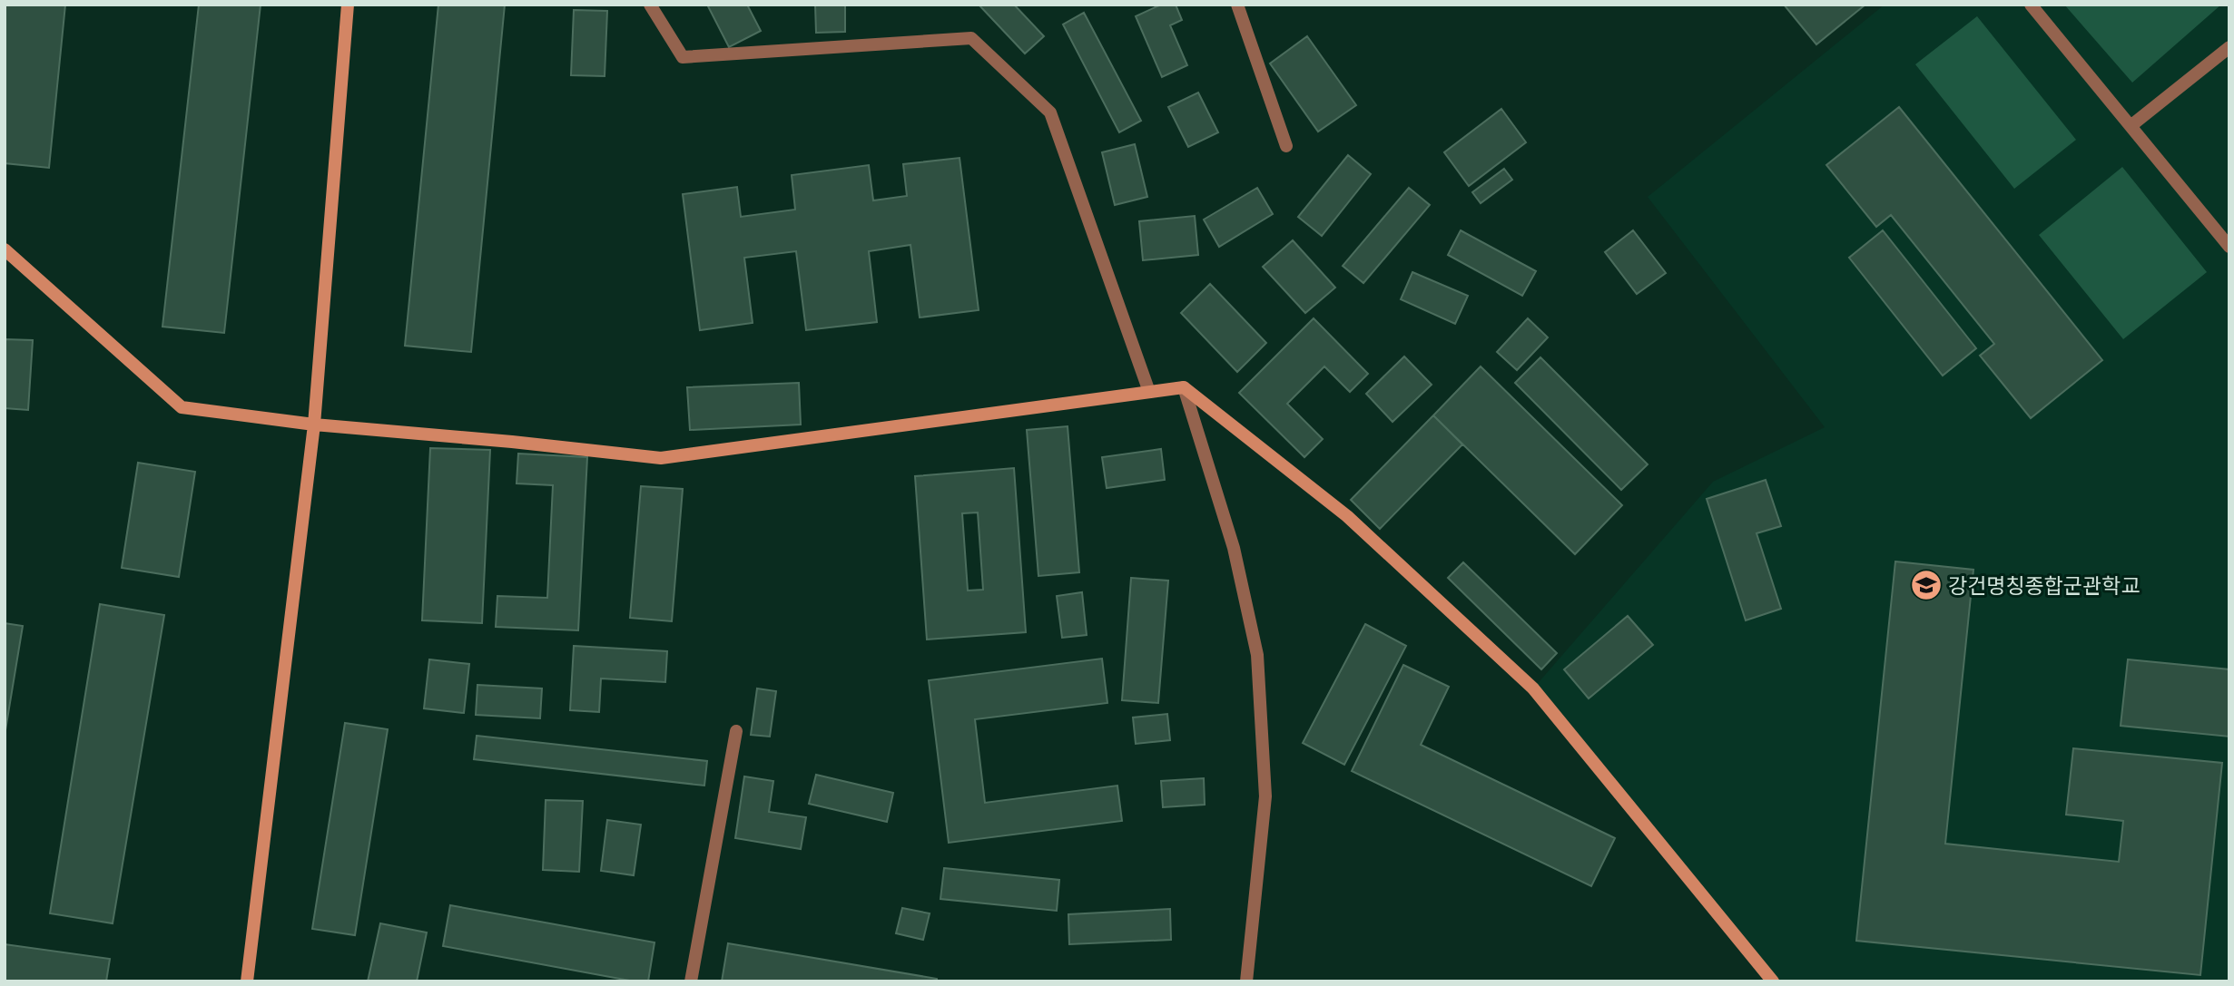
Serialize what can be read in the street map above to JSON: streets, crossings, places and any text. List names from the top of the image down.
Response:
{
  "places": {
    "school or university": ["강건명칭종합군관학교"]
  }
}
